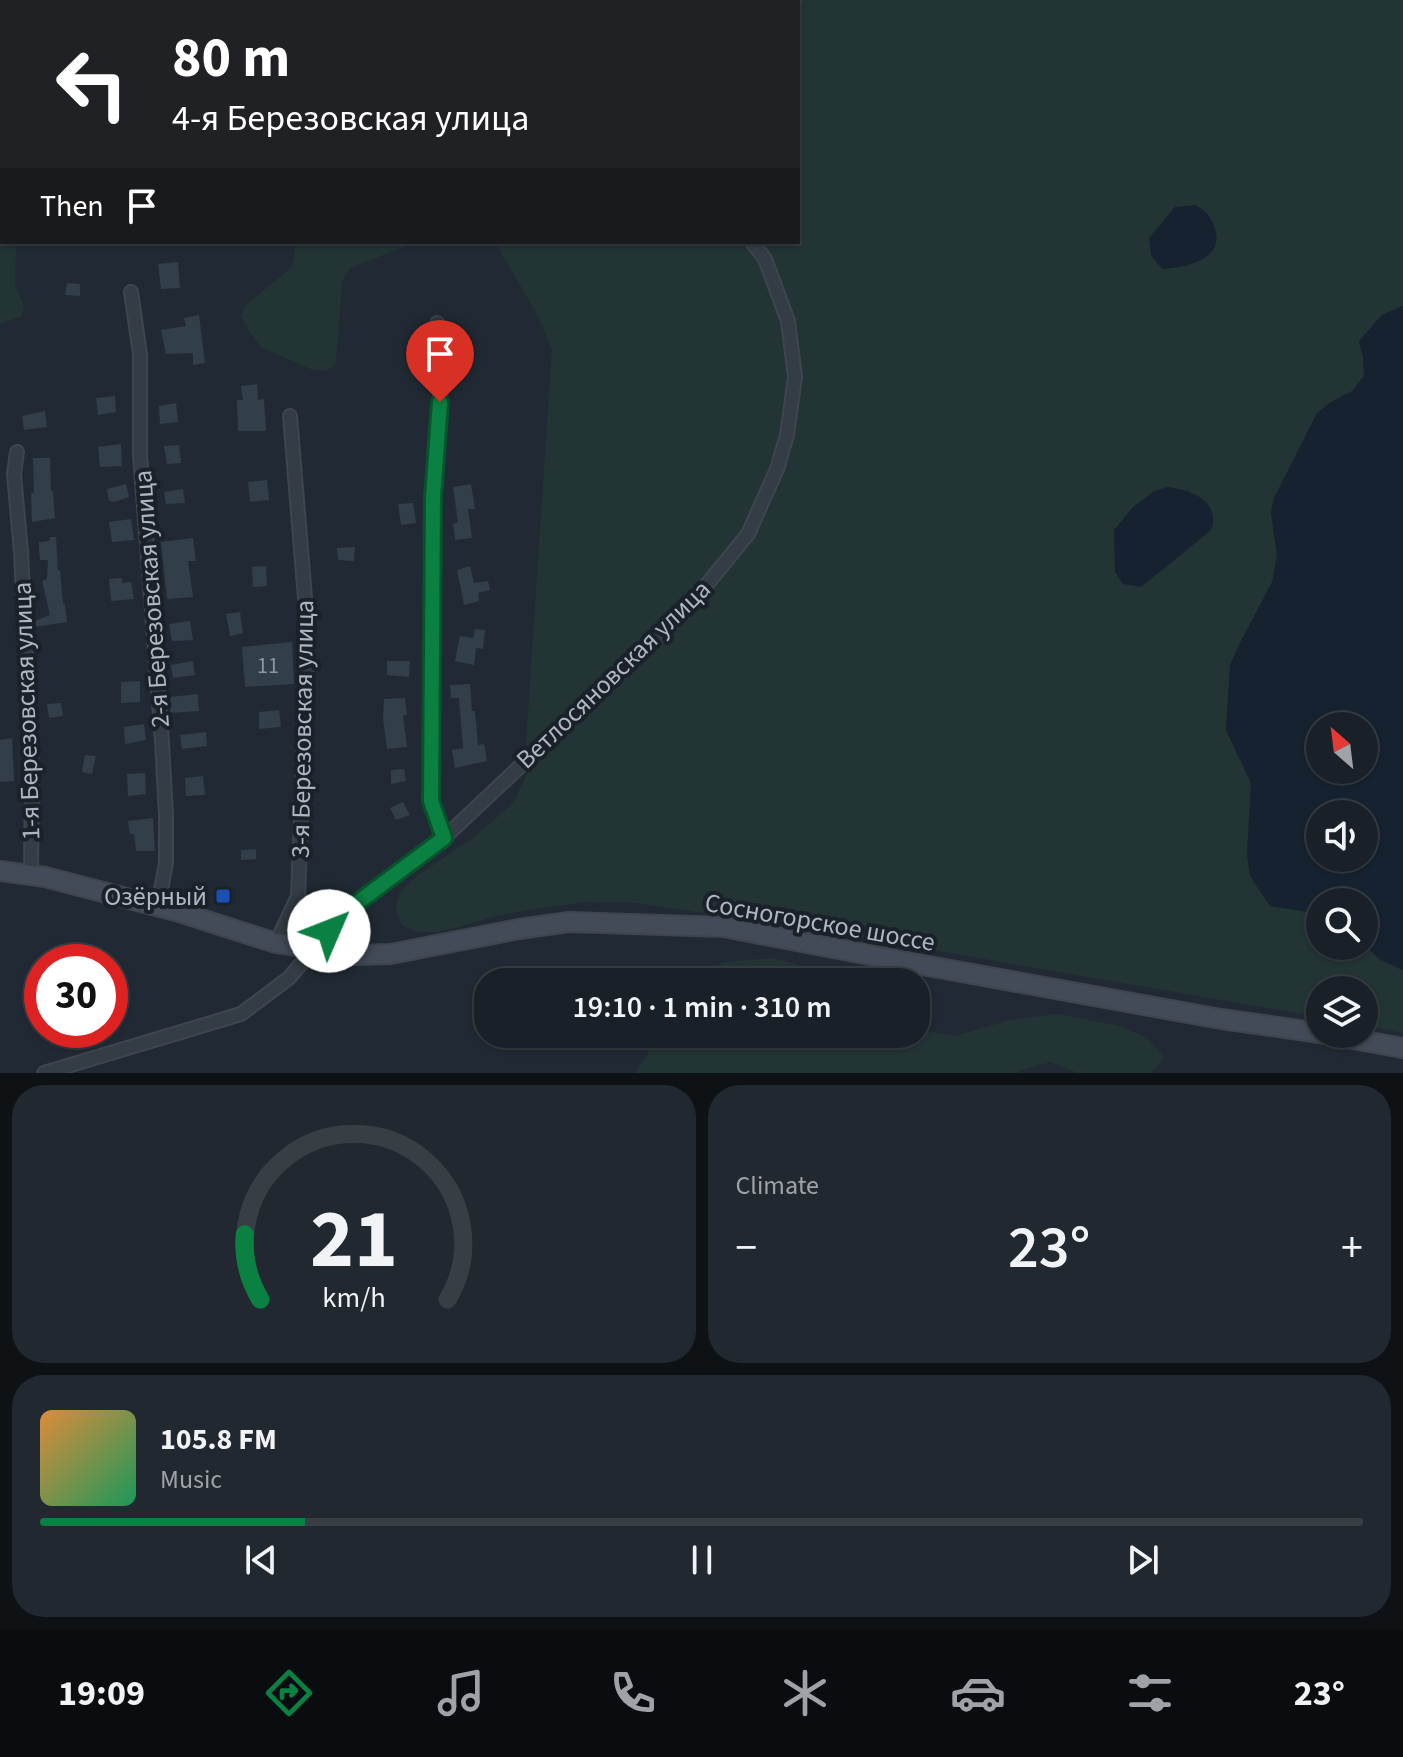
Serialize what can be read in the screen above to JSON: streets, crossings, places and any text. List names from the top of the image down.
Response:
{
  "streets": {
    "main road": ["Сосногорское шоссе"],
    "street": [
      "2-я Березовская улица",
      "Ветлосяновская улица",
      "1-я Березовская улица",
      "3-я Березовская улица"
    ]
  },
  "crossings": [
    ["2-я Березовская улица", "Сосногорское шоссе"],
    ["Ветлосяновская улица", "Сосногорское шоссе"],
    ["1-я Березовская улица", "Сосногорское шоссе"],
    ["3-я Березовская улица", "Сосногорское шоссе"]
  ],
  "places": {
    "transit": ["Озёрный"]
  },
  "house_numbers": ["11"],
  "north": "top left",
  "page": {
    "turn": ["80 m", "4-я Березовская улица"],
    "then": "Then",
    "limit": "30",
    "trip": "19:10 · 1 min · 310 m",
    "tile": "Climate",
    "heat": ["−", "23°", "+"],
    "song": ["105.8 FM", "Music"],
    "tabs": ["19:09", "23°"],
    "gauge": ["21", "km/h"]
  }
}
